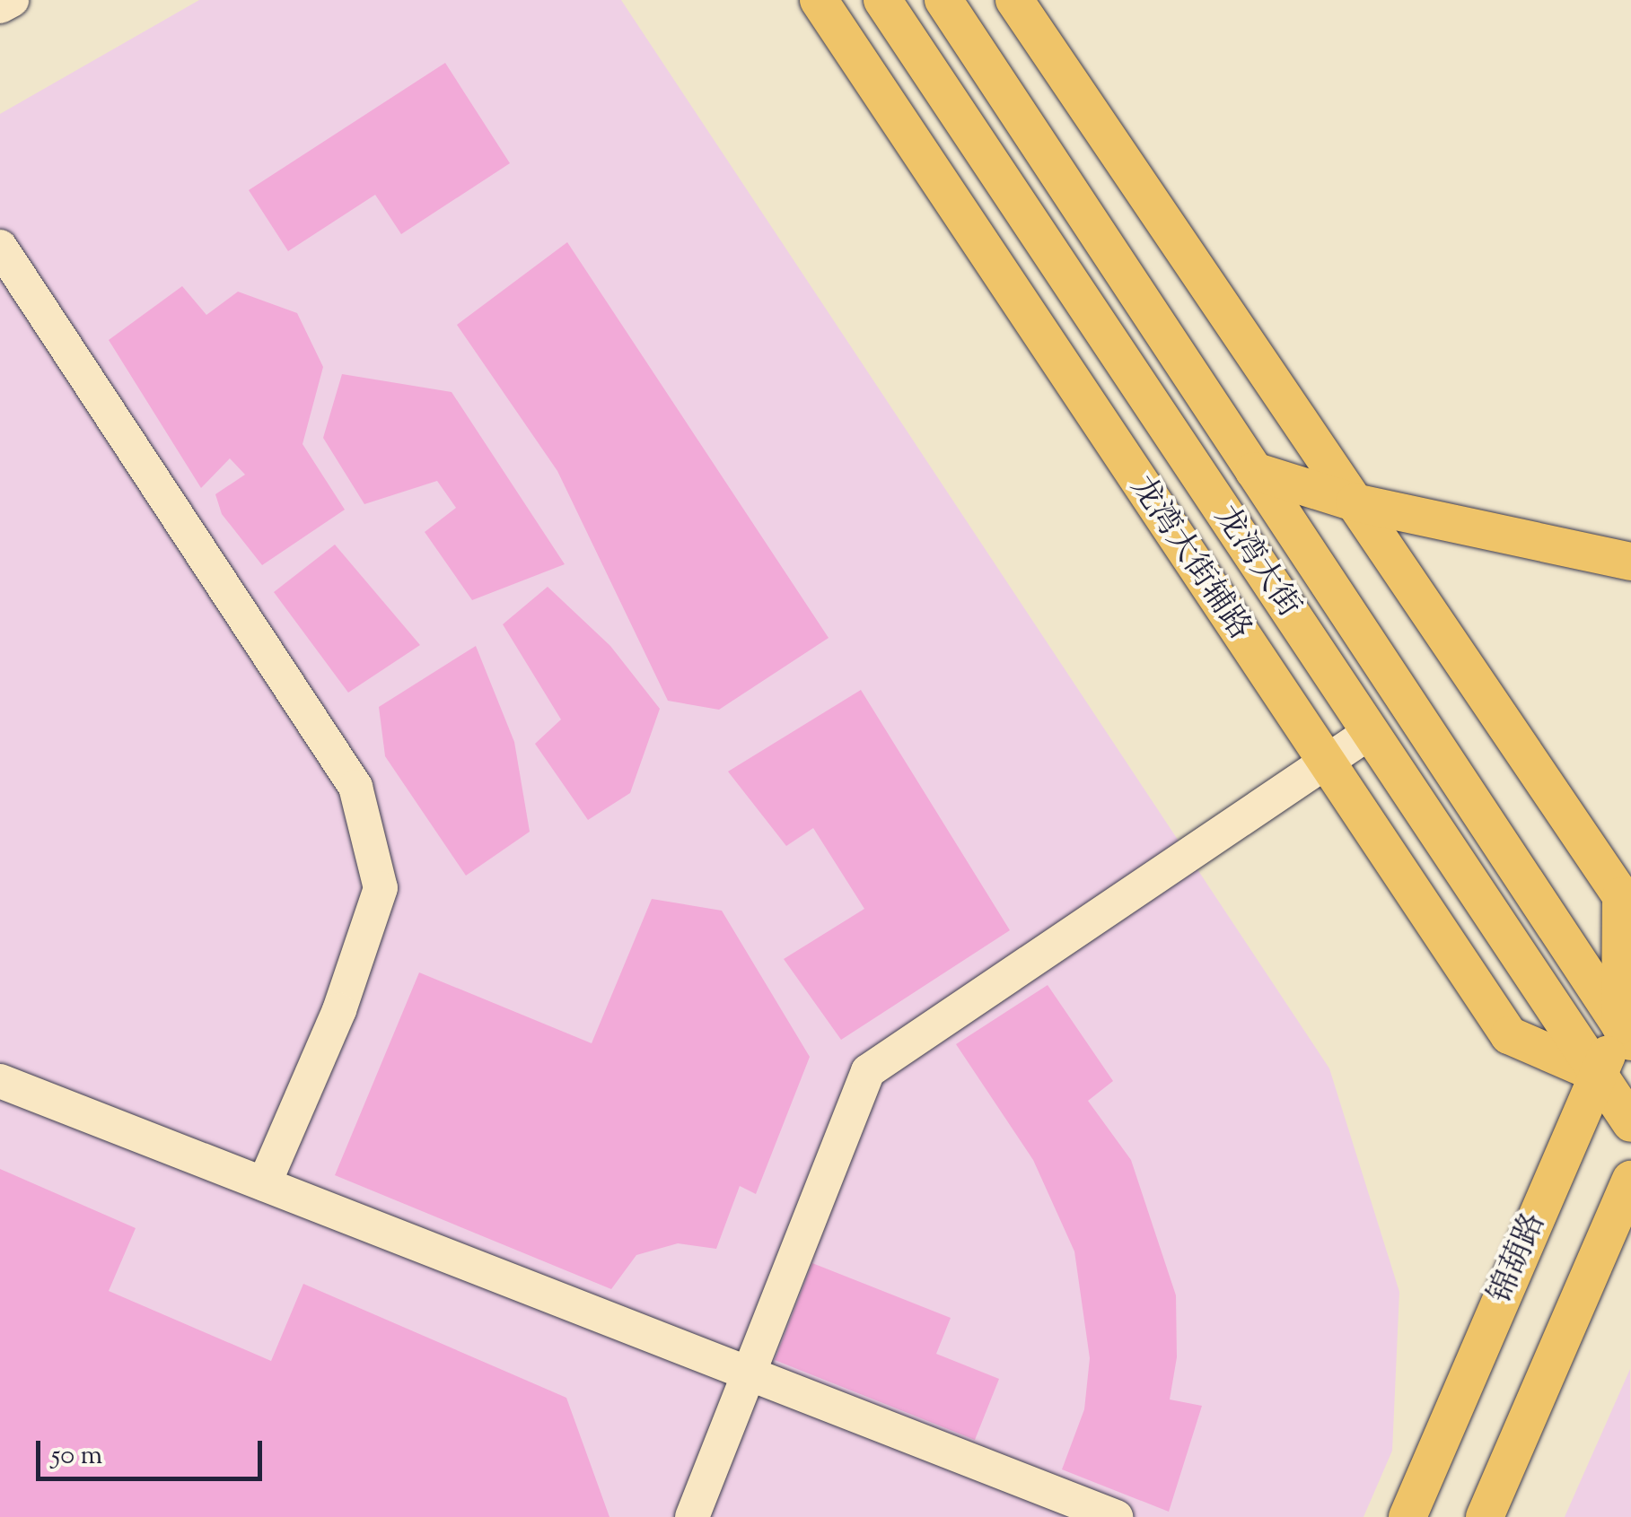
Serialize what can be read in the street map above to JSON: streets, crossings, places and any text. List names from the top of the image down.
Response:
{
  "streets": {
    "main road": ["龙湾大街辅路", "龙湾大街", "锦葫路"]
  },
  "crossings": [
    ["龙湾大街辅路", "龙湾大街"],
    ["龙湾大街辅路", "锦葫路"],
    ["龙湾大街", "锦葫路"]
  ],
  "scale_bar": "50 m"
}
